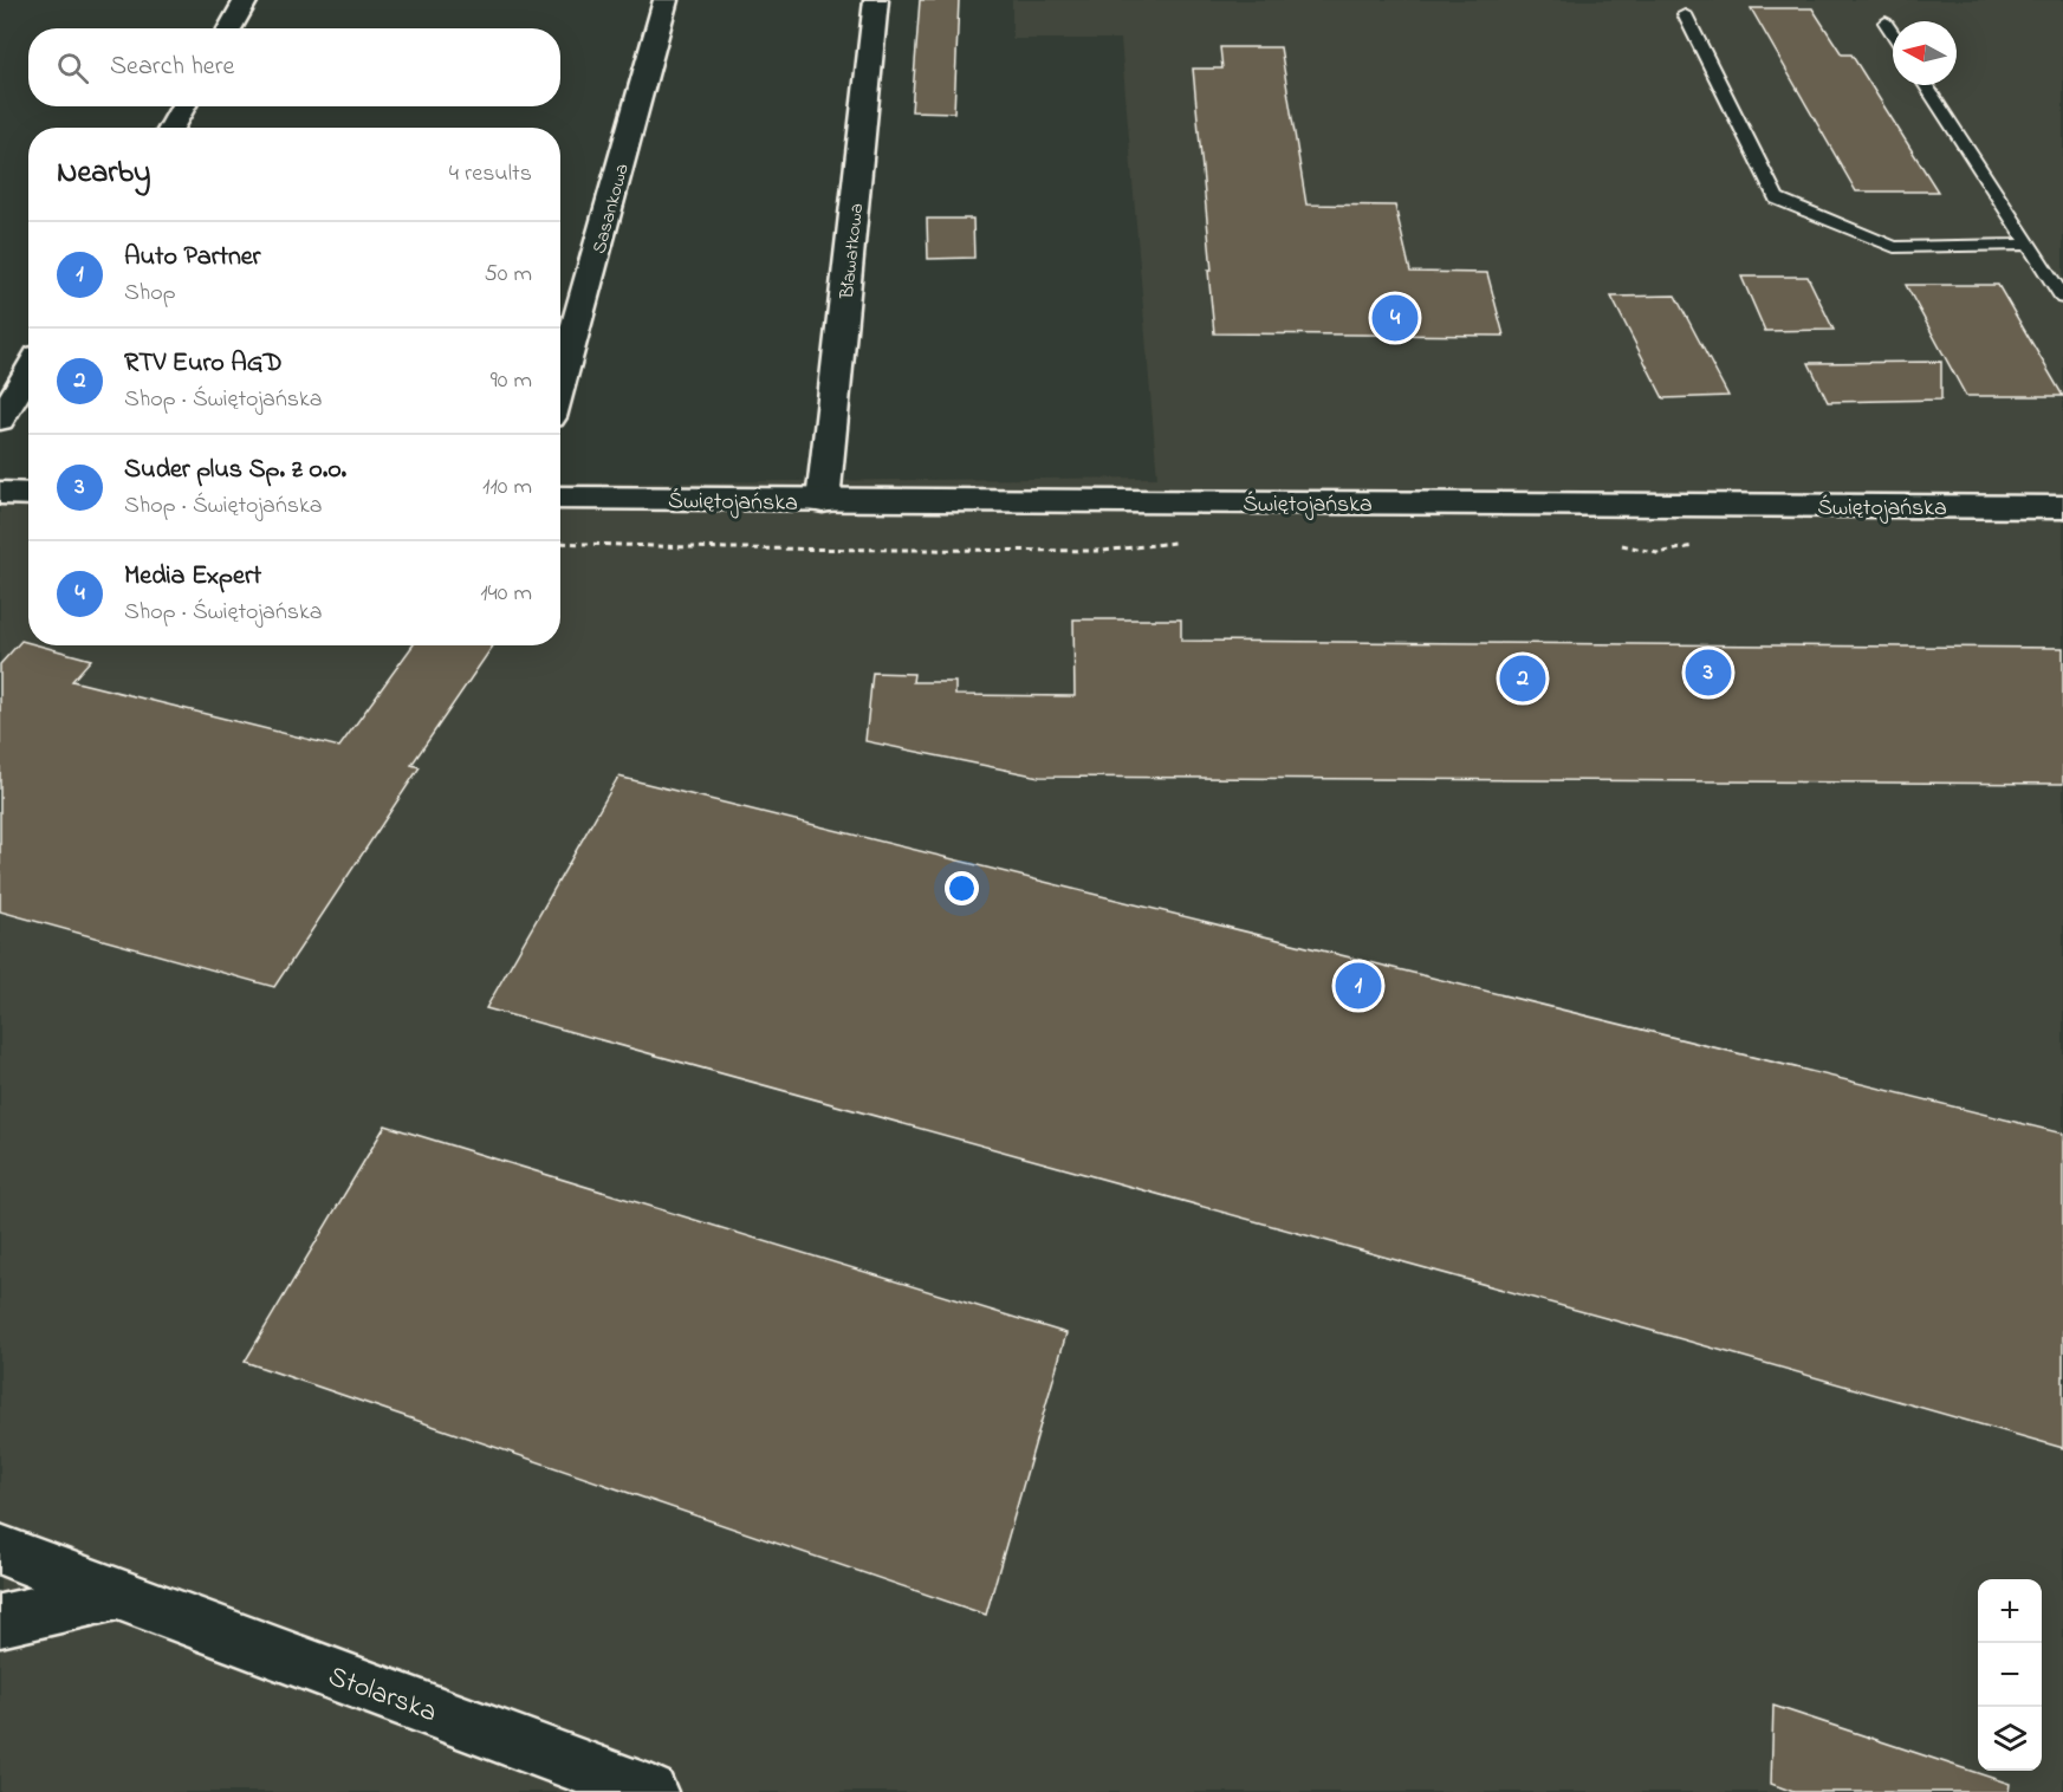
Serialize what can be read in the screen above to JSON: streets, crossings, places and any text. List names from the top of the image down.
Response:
{
  "streets": {
    "street": [
      "Sasankowa",
      "Bławatkowa",
      "Świętojańska",
      "Stolarska"
    ]
  },
  "crossings": [
    ["Bławatkowa", "Świętojańska"]
  ],
  "north": "left",
  "page": {
    "search": "Search here",
    "heading": ["Nearby", "4 results"],
    "list": [
      {
        "mark": "1",
        "name": "Auto Partner",
        "note": "Shop",
        "value": "50 m"
      },
      {
        "mark": "2",
        "name": "RTV Euro AGD",
        "note": "Shop · Świętojańska",
        "value": "90 m"
      },
      {
        "mark": "3",
        "name": "Suder plus Sp. z o.o.",
        "note": "Shop · Świętojańska",
        "value": "110 m"
      },
      {
        "mark": "4",
        "name": "Media Expert",
        "note": "Shop · Świętojańska",
        "value": "140 m"
      }
    ],
    "pins": [
      "4",
      "3",
      "2",
      "1"
    ],
    "map_buttons": ["+", "−"]
  }
}
